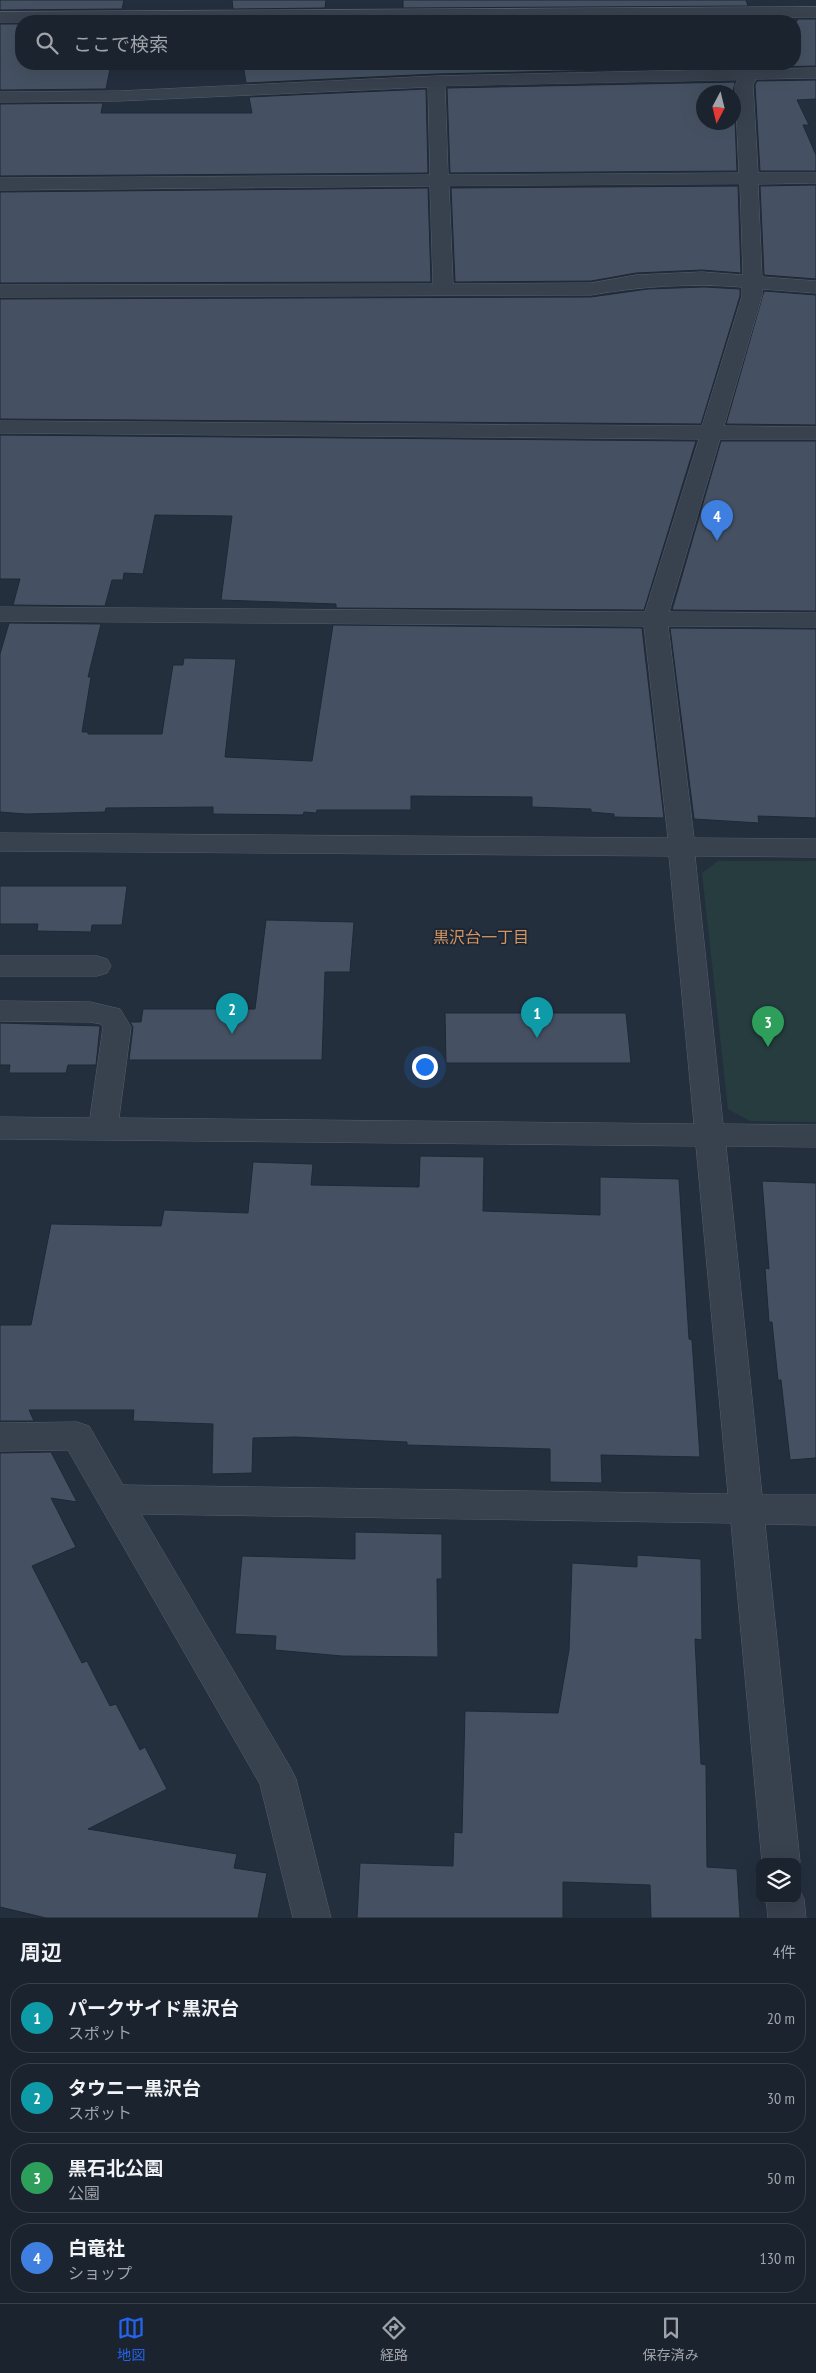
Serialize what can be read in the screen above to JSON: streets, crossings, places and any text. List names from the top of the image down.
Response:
{
  "districts": ["黒沢台一丁目"],
  "north": "bottom",
  "page": {
    "search": "ここで検索",
    "pins": [
      "4",
      "2",
      "1",
      "3"
    ],
    "heading": ["周辺", "4件"],
    "list": [
      {
        "mark": "1",
        "name": "パークサイド黒沢台",
        "note": "スポット",
        "value": "20 m"
      },
      {
        "mark": "2",
        "name": "タウニー黒沢台",
        "note": "スポット",
        "value": "30 m"
      },
      {
        "mark": "3",
        "name": "黒石北公園",
        "note": "公園",
        "value": "50 m"
      },
      {
        "mark": "4",
        "name": "白竜社",
        "note": "ショップ",
        "value": "130 m"
      }
    ],
    "nav": ["地図", "経路", "保存済み"]
  }
}
